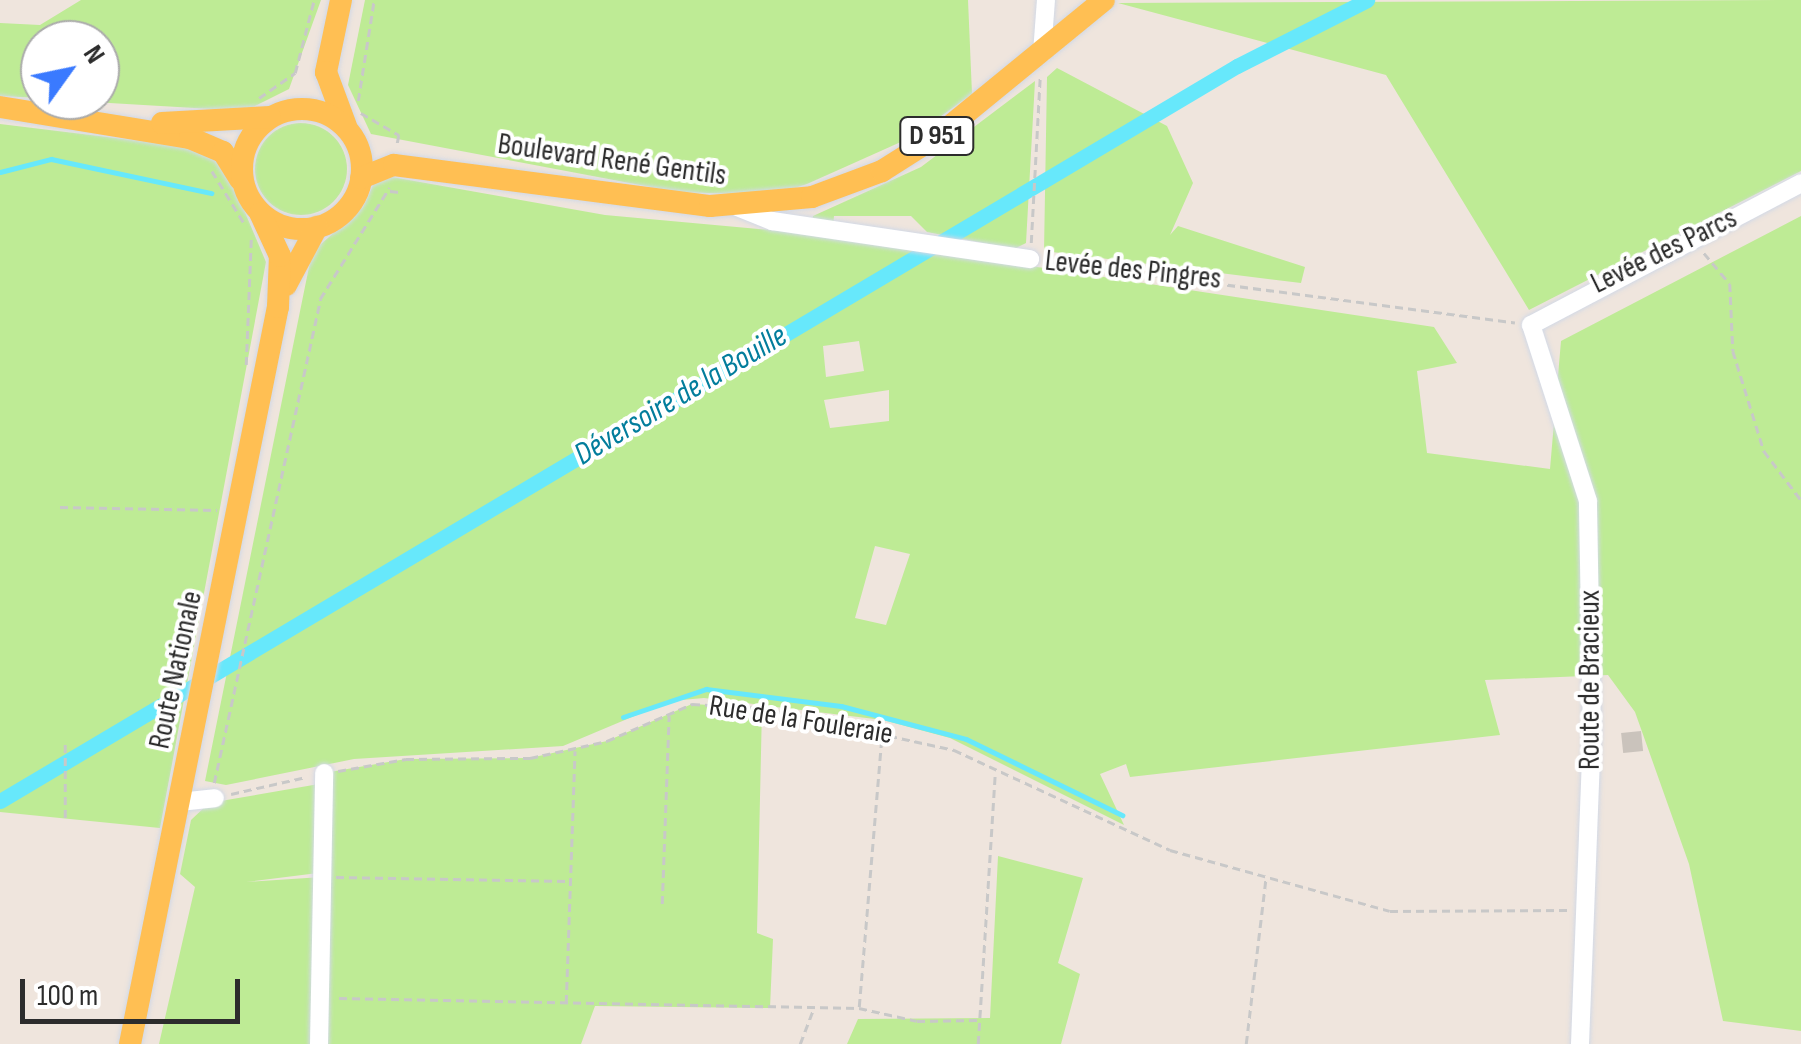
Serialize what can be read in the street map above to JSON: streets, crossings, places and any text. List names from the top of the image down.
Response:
{
  "streets": {
    "main road": ["D 951", "Boulevard René Gentils", "Route Nationale"],
    "street": ["Levée des Parcs", "Levée des Pingres", "Route de Bracieux"],
    "path": ["Rue de la Fouleraie"]
  },
  "crossings": [
    ["Boulevard René Gentils", "Levée des Pingres"],
    ["Boulevard René Gentils", "Route Nationale"],
    ["Levée des Parcs", "Levée des Pingres"],
    ["Levée des Parcs", "Route de Bracieux"],
    ["Levée des Pingres", "Route de Bracieux"],
    ["Route de Bracieux", "Rue de la Fouleraie"]
  ],
  "water": ["Déversoire de la Bouille"],
  "scale_bar": "100 m",
  "north": "top right"
}
